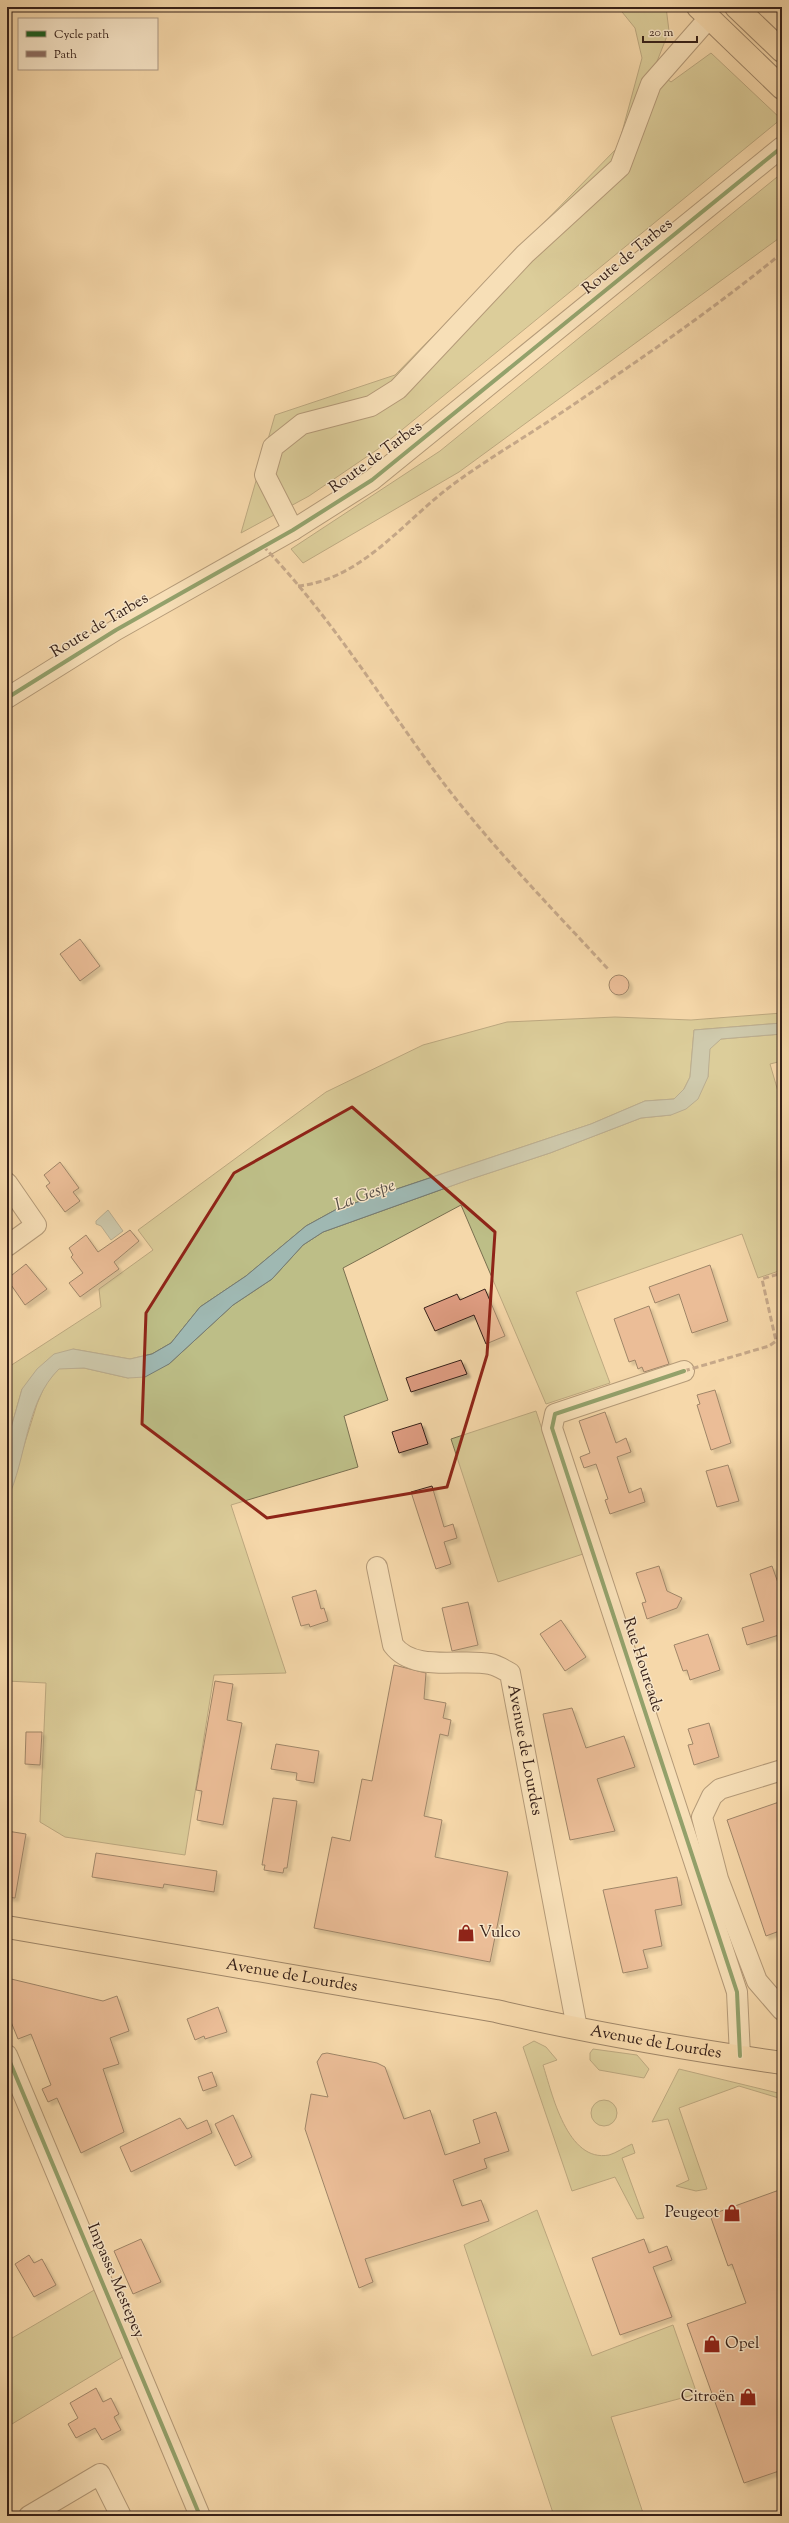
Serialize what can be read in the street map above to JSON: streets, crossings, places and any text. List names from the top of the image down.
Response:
{
  "streets": {
    "main road": ["Avenue de Lourdes"],
    "street": ["Route de Tarbes", "Rue Hourcade", "Impasse Mestepey"]
  },
  "crossings": [
    ["Rue Hourcade", "Avenue de Lourdes"]
  ],
  "water": ["La Gespe"],
  "places": {
    "shop": [
      "Vulco",
      "Peugeot",
      "Opel",
      "Citroën"
    ]
  },
  "legend": ["Cycle path", "Path"],
  "scale_bar": "20 m"
}
